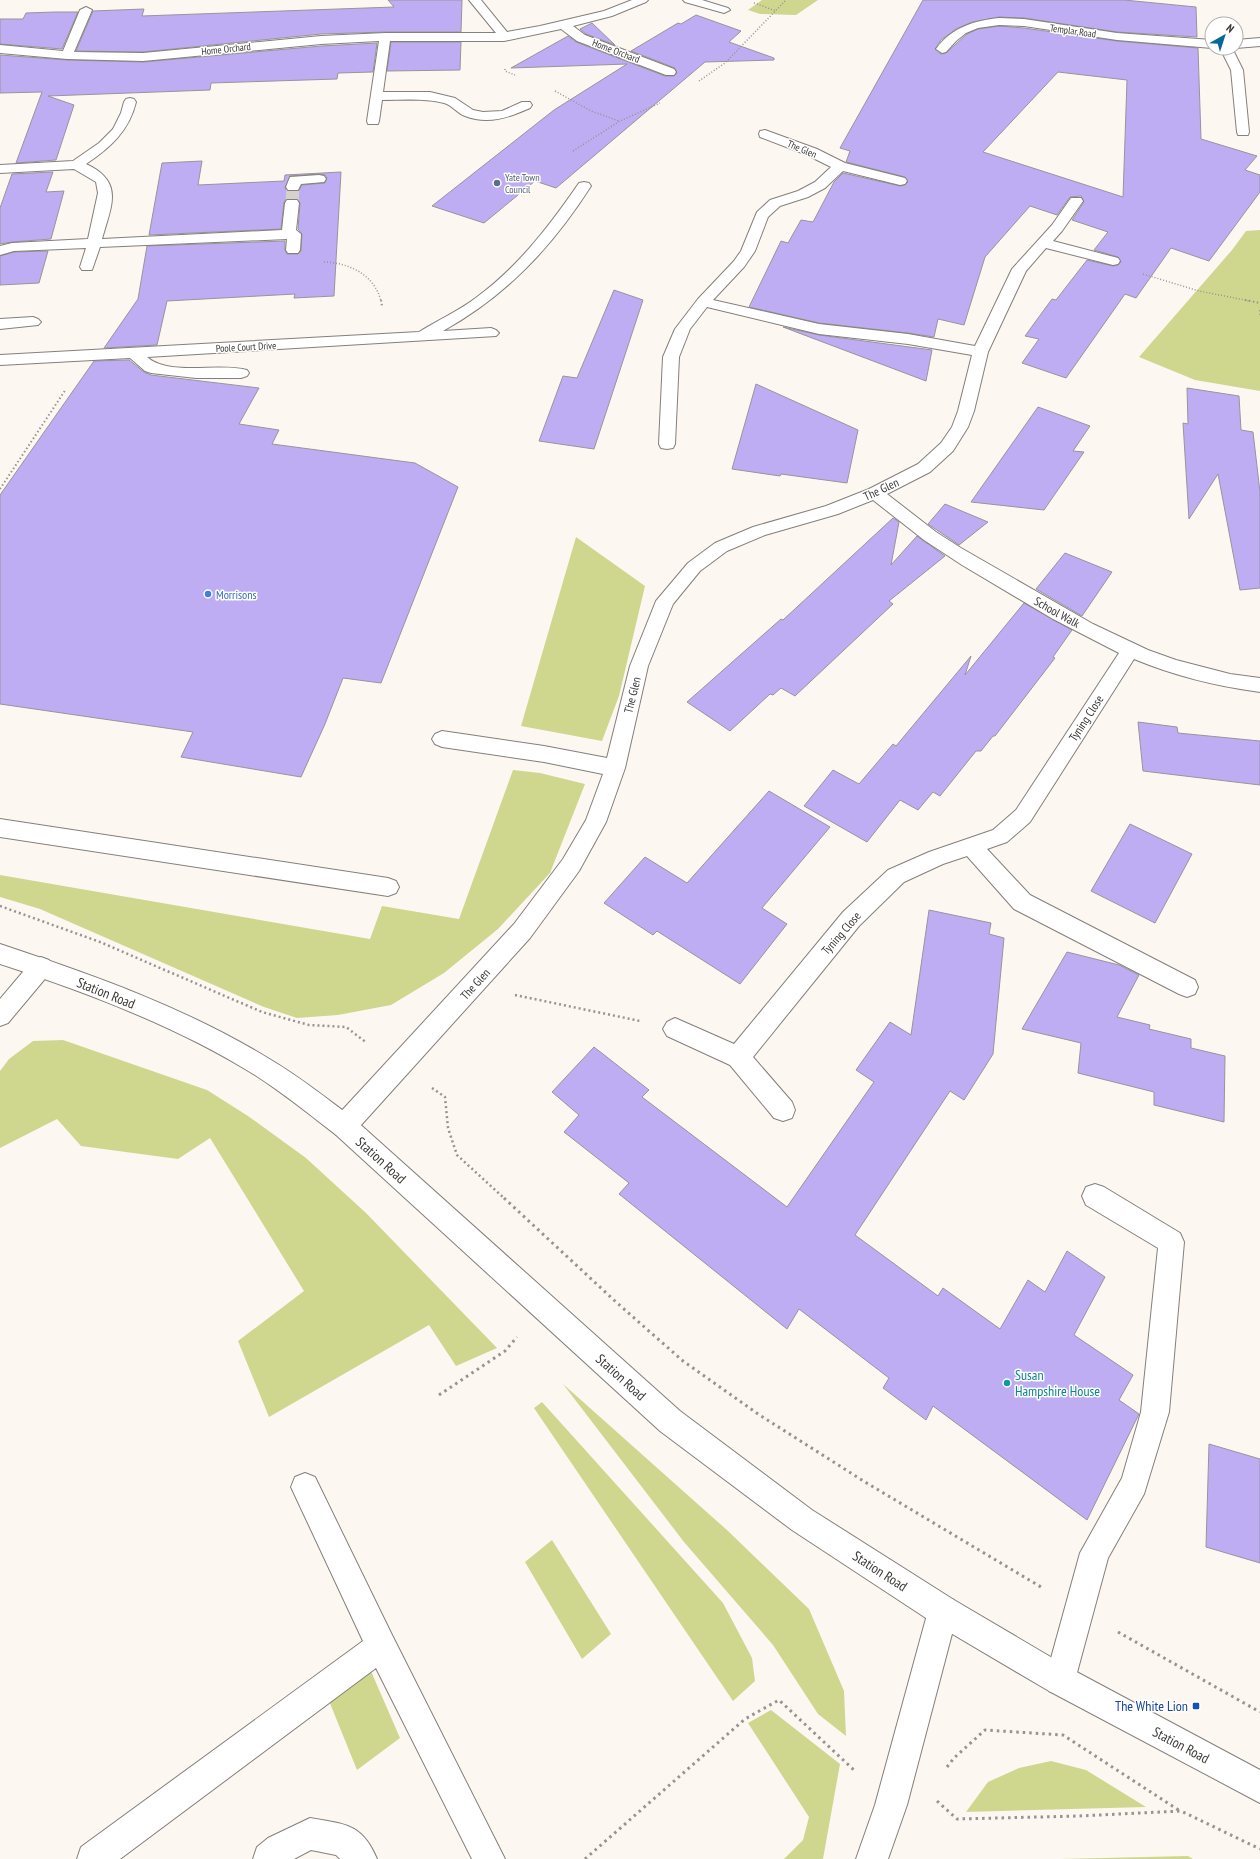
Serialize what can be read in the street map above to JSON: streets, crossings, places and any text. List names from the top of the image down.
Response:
{
  "streets": {
    "street": [
      "Templar Road",
      "Home Orchard",
      "The Glen",
      "Poole Court Drive",
      "School Walk",
      "Tyning Close",
      "Station Road"
    ]
  },
  "crossings": [
    ["The Glen", "School Walk"],
    ["The Glen", "Station Road"],
    ["School Walk", "Tyning Close"]
  ],
  "places": {
    "other": ["Yate Town Council", "Morrisons", "Susan Hampshire House"],
    "transit": ["The White Lion"]
  },
  "north": "top right"
}
